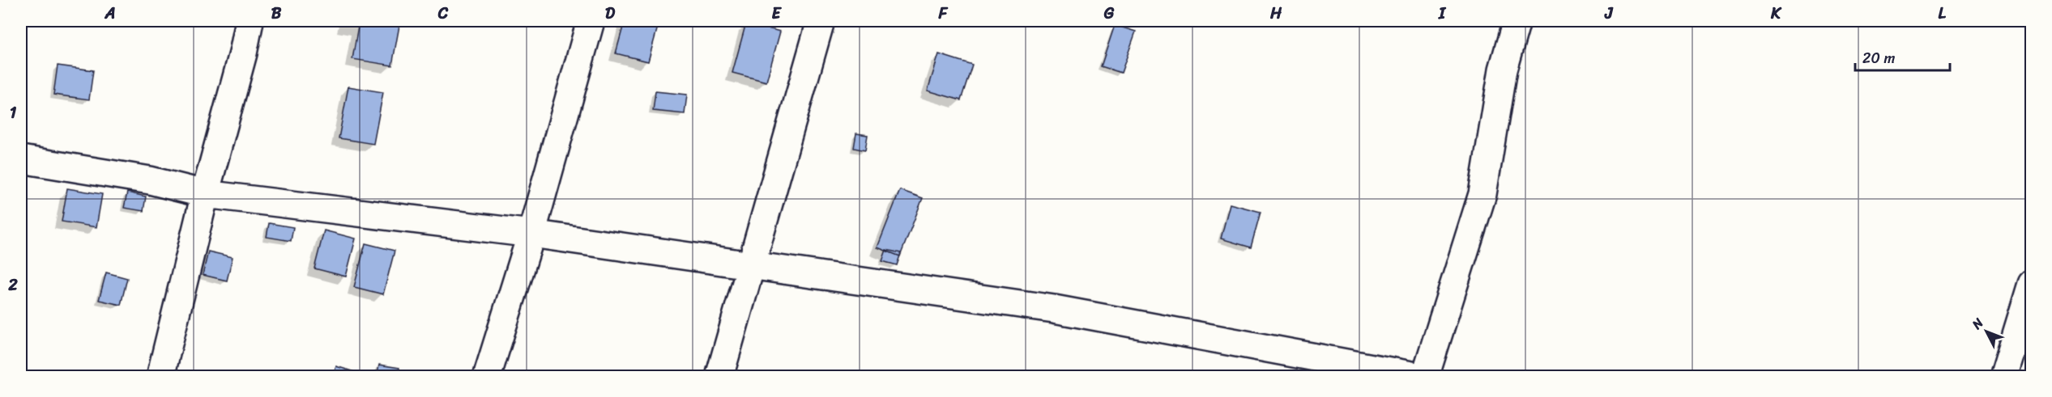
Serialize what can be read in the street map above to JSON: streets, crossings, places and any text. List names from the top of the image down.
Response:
{
  "scale_bar": "20 m",
  "north": "top left",
  "grid": {
    "columns": [
      "A",
      "B",
      "C",
      "D",
      "E",
      "F",
      "G",
      "H",
      "I",
      "J",
      "K",
      "L"
    ],
    "rows": ["1", "2"]
  }
}
